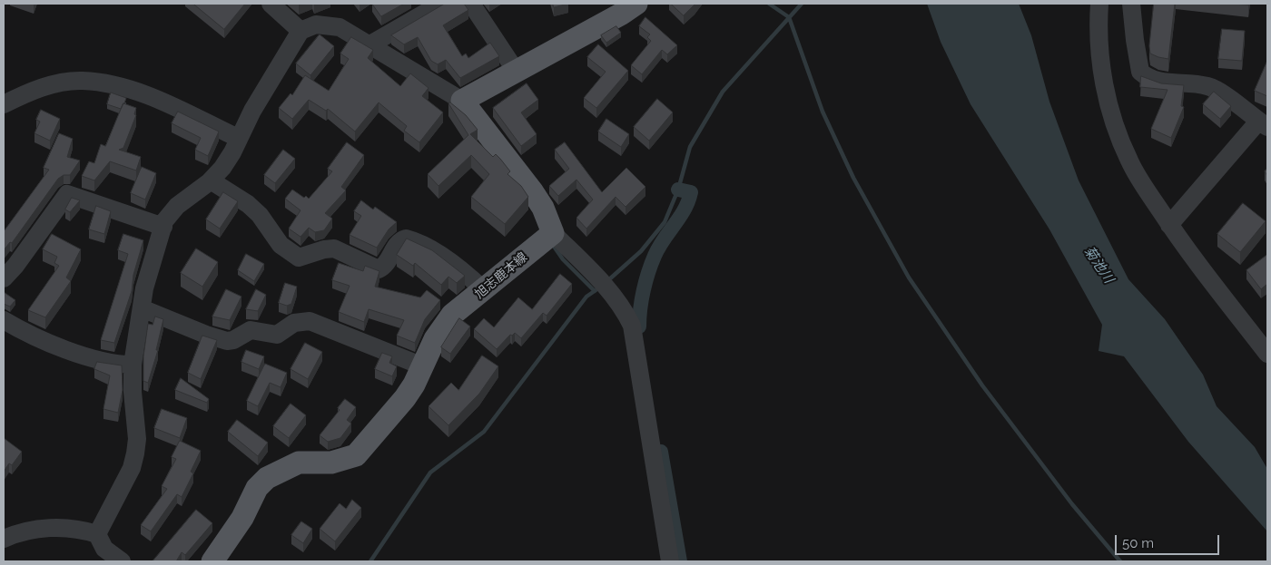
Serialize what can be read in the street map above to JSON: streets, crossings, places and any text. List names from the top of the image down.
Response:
{
  "streets": {
    "main road": ["旭志鹿本線"]
  },
  "water": ["菊池川"],
  "scale_bar": "50 m"
}
